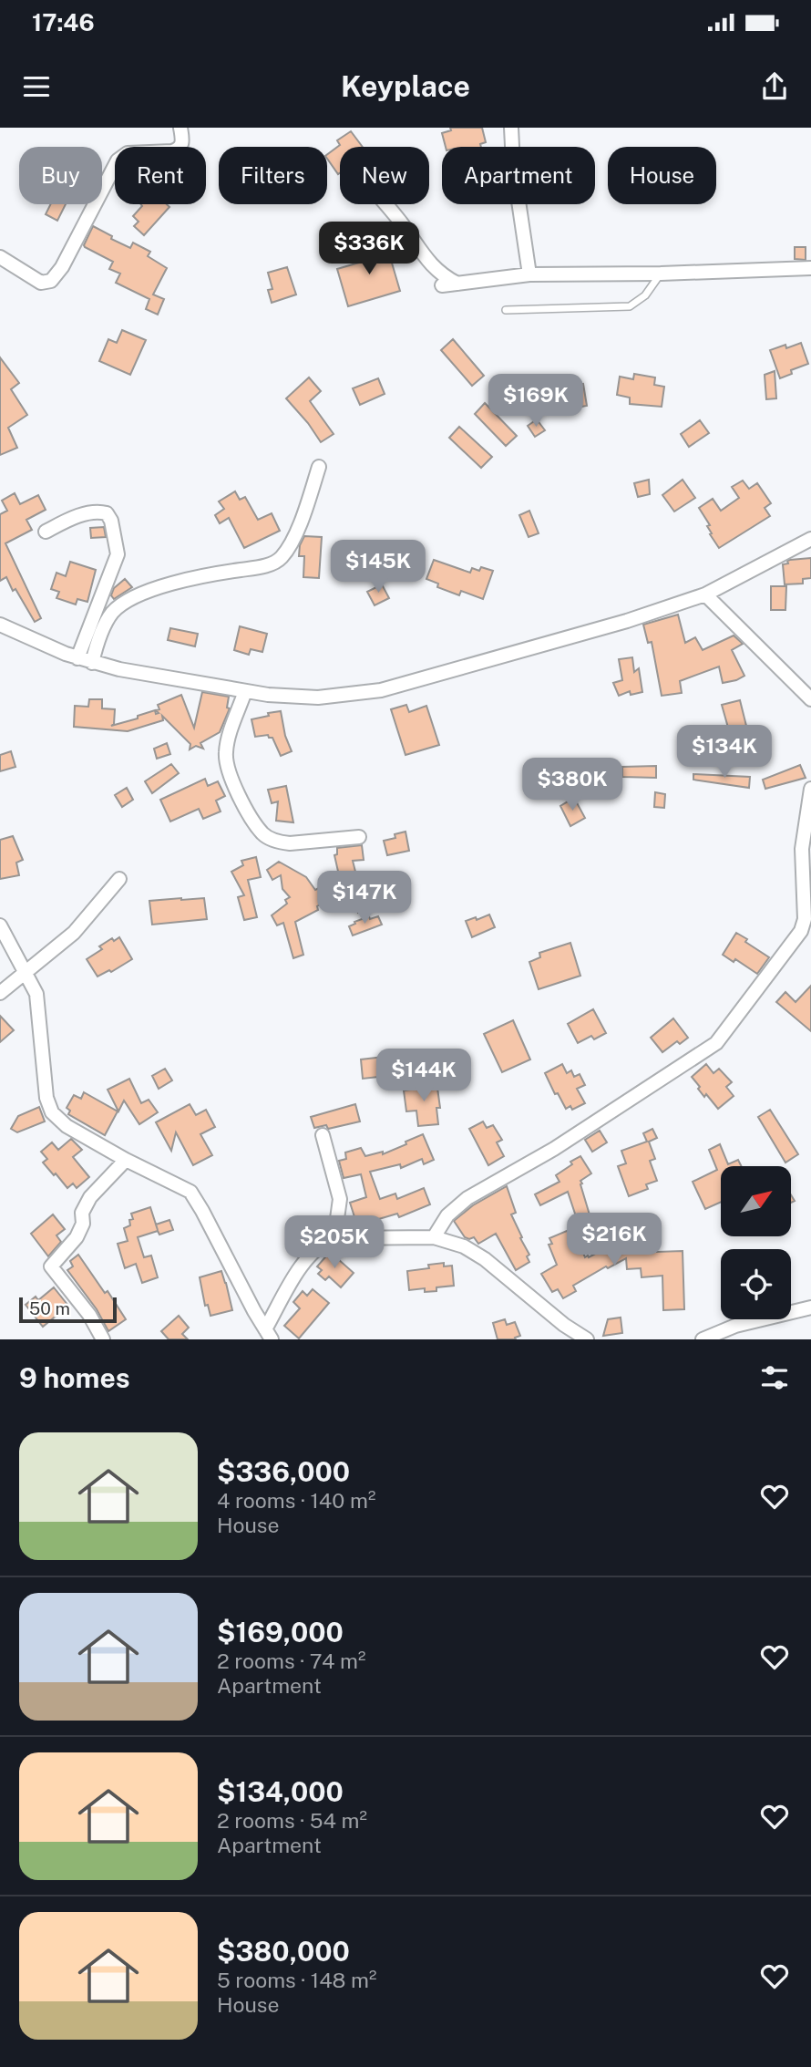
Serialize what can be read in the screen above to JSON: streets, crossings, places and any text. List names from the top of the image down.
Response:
{
  "scale_bar": "50 m",
  "north": "top right",
  "page": {
    "status": "17:46",
    "header": "Keyplace",
    "chip": [
      "Buy",
      "Rent",
      "Filters",
      "New",
      "Apartment",
      "House"
    ],
    "price": [
      "$336K",
      "$169K",
      "$145K",
      "$134K",
      "$380K",
      "$147K",
      "$144K",
      "$216K",
      "$205K"
    ],
    "scale": "50 m",
    "heading": "9 homes",
    "list": [
      {
        "name": "$336,000",
        "note": "4 rooms · 140 m² · House"
      },
      {
        "name": "$169,000",
        "note": "2 rooms · 74 m² · Apartment"
      },
      {
        "name": "$134,000",
        "note": "2 rooms · 54 m² · Apartment"
      },
      {
        "name": "$380,000",
        "note": "5 rooms · 148 m² · House"
      }
    ]
  }
}
